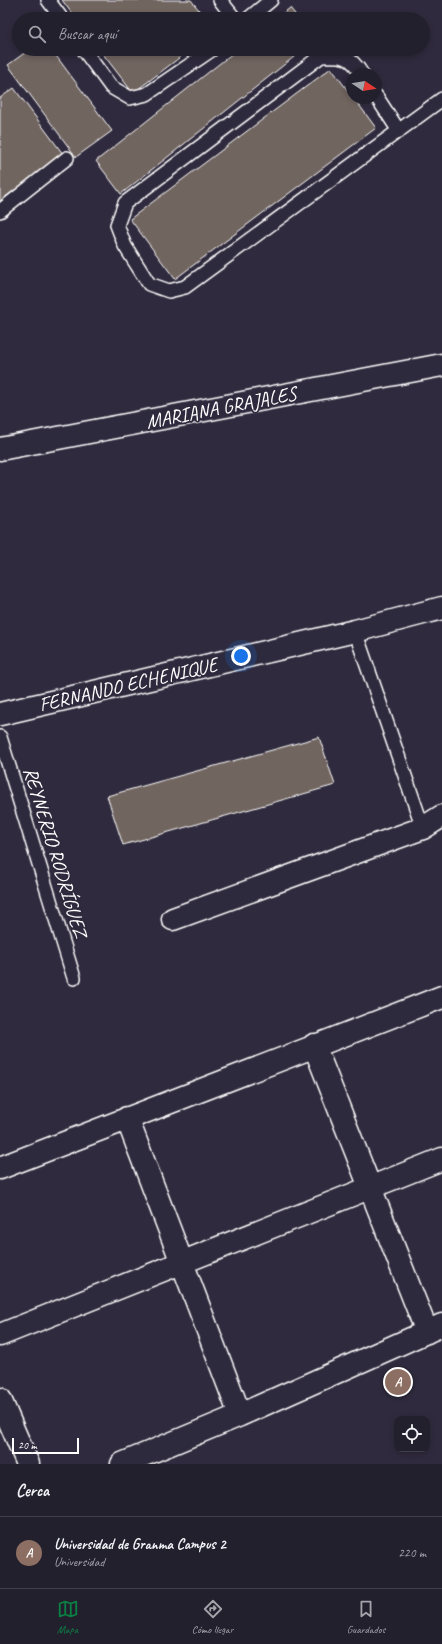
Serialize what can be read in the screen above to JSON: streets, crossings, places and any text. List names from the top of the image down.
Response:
{
  "streets": {
    "street": ["MARIANA GRAJALES", "FERNANDO ECHENIQUE"],
    "lane": ["REYNERIO RODRÍGUEZ"]
  },
  "scale_bar": "20 m",
  "north": "right",
  "page": {
    "search": "Buscar aquí",
    "pins": "A",
    "scale": "20 m",
    "heading": "Cerca",
    "list": [
      {
        "mark": "A",
        "name": "Universidad de Granma Campus 2",
        "note": "Universidad",
        "value": "220 m"
      }
    ],
    "nav": ["Mapa", "Cómo llegar", "Guardados"]
  }
}
